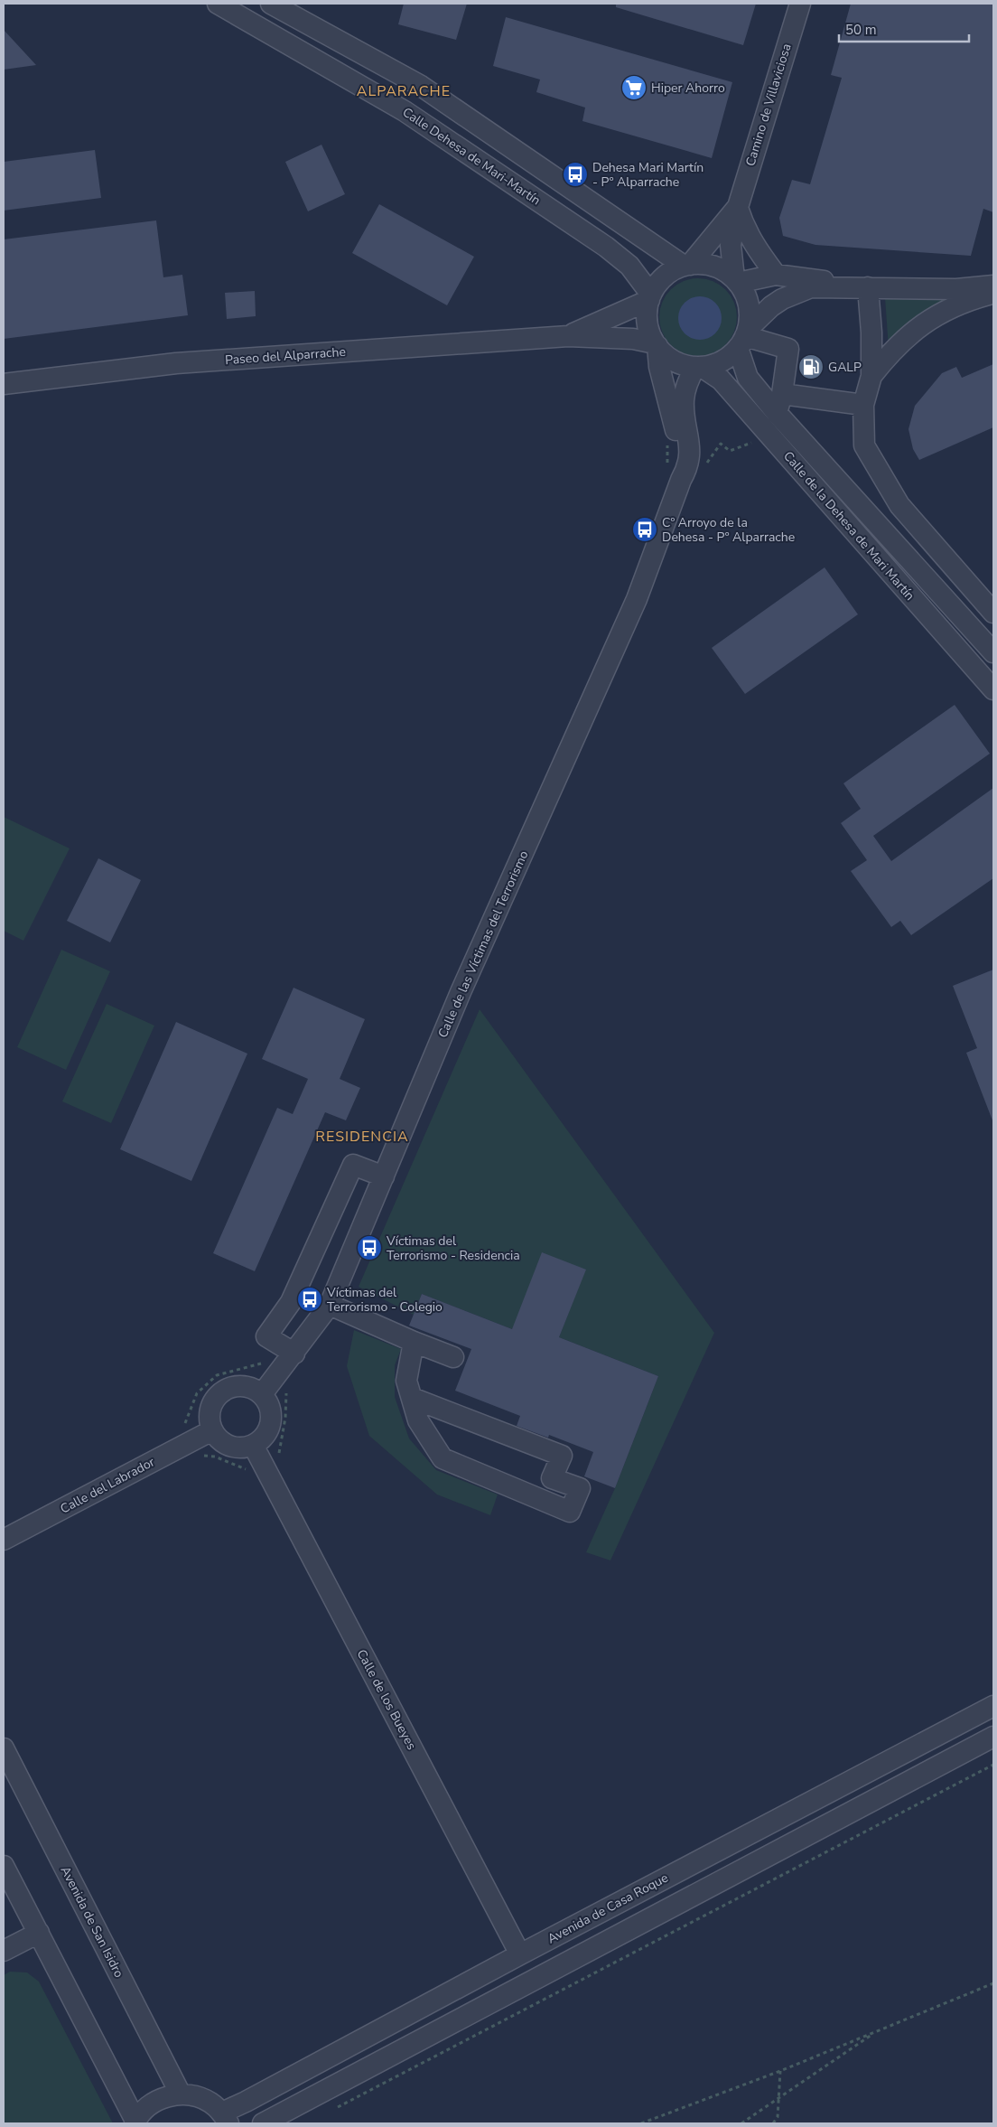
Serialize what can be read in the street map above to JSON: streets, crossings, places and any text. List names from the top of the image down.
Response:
{
  "streets": {
    "street": [
      "Camino de Villaviciosa",
      "Calle Dehesa de Mari-Martín",
      "Paseo del Alparrache",
      "Calle de la Dehesa de Mari Martín",
      "Calle de las Víctimas del Terrorismo",
      "Calle del Labrador",
      "Calle de los Bueyes",
      "Avenida de Casa Roque",
      "Avenida de San Isidro"
    ]
  },
  "crossings": [
    ["Camino de Villaviciosa", "Calle Dehesa de Mari-Martín"],
    ["Camino de Villaviciosa", "Paseo del Alparrache"],
    ["Camino de Villaviciosa", "Calle de la Dehesa de Mari Martín"],
    ["Camino de Villaviciosa", "Calle de las Víctimas del Terrorismo"],
    ["Calle Dehesa de Mari-Martín", "Paseo del Alparrache"],
    ["Calle Dehesa de Mari-Martín", "Calle de la Dehesa de Mari Martín"],
    ["Calle Dehesa de Mari-Martín", "Calle de las Víctimas del Terrorismo"],
    ["Paseo del Alparrache", "Calle de la Dehesa de Mari Martín"],
    ["Paseo del Alparrache", "Calle de las Víctimas del Terrorismo"],
    ["Calle de la Dehesa de Mari Martín", "Calle de las Víctimas del Terrorismo"],
    ["Calle de las Víctimas del Terrorismo", "Calle del Labrador"],
    ["Calle de las Víctimas del Terrorismo", "Calle de los Bueyes"],
    ["Calle del Labrador", "Calle de los Bueyes"],
    ["Calle de los Bueyes", "Avenida de Casa Roque"]
  ],
  "districts": ["ALPARACHE", "RESIDENCIA"],
  "places": {
    "supermarket": ["Hiper Ahorro"],
    "bus stop": [
      "Dehesa Mari Martín - Pº Alparrache",
      "Cº Arroyo de la Dehesa - Pº Alparrache",
      "Víctimas del Terrorismo - Residencia",
      "Víctimas del Terrorismo - Colegio"
    ],
    "fuel station": ["GALP"]
  },
  "scale_bar": "50 m"
}
